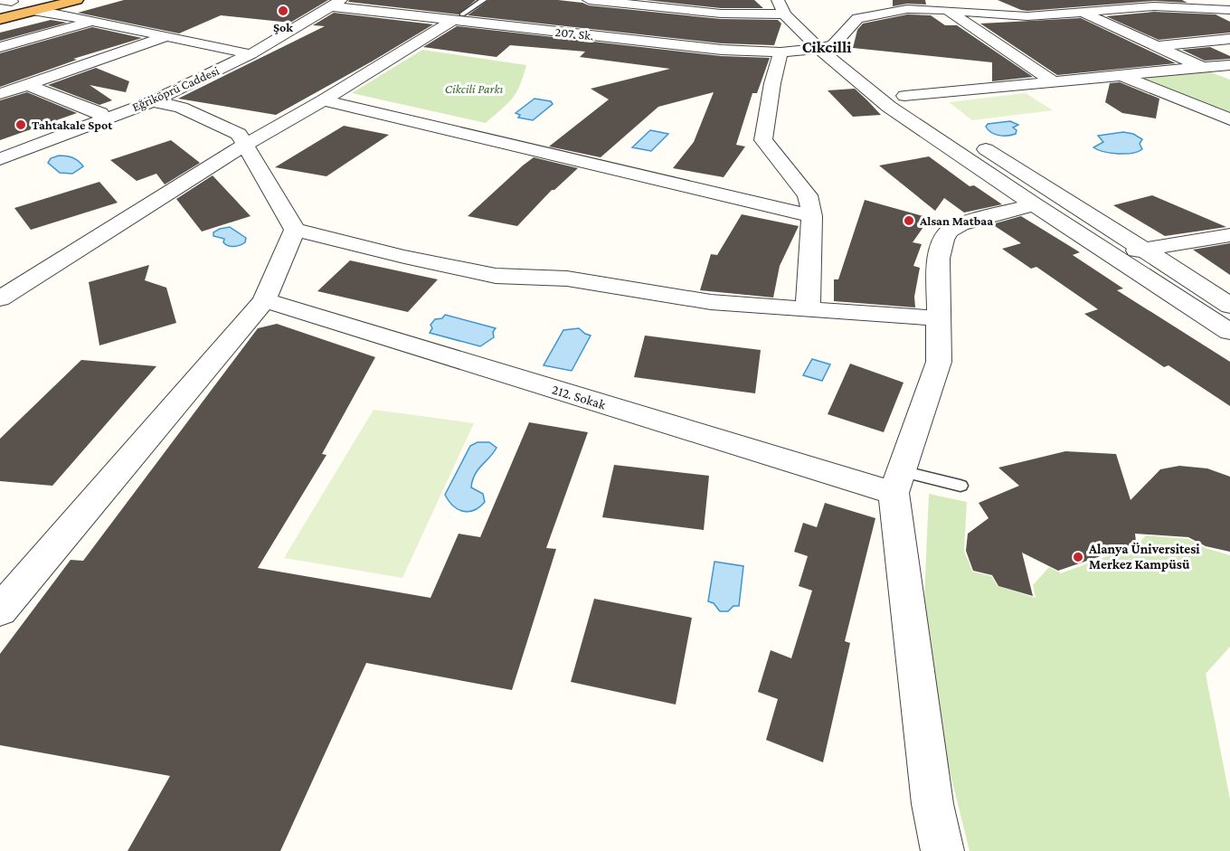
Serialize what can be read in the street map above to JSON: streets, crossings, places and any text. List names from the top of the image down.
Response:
{
  "streets": {
    "street": ["207. Sk.", "Eğriköprü Caddesi", "212. Sokak"]
  },
  "crossings": [
    ["207. Sk.", "Eğriköprü Caddesi"]
  ],
  "districts": ["Cikcilli"],
  "parks": ["Cikcili Parkı"],
  "places": [
    "Şok",
    "Tahtakale Spot",
    "Alsan Matbaa",
    "Alanya Üniversitesi Merkez Kampüsü"
  ]
}
